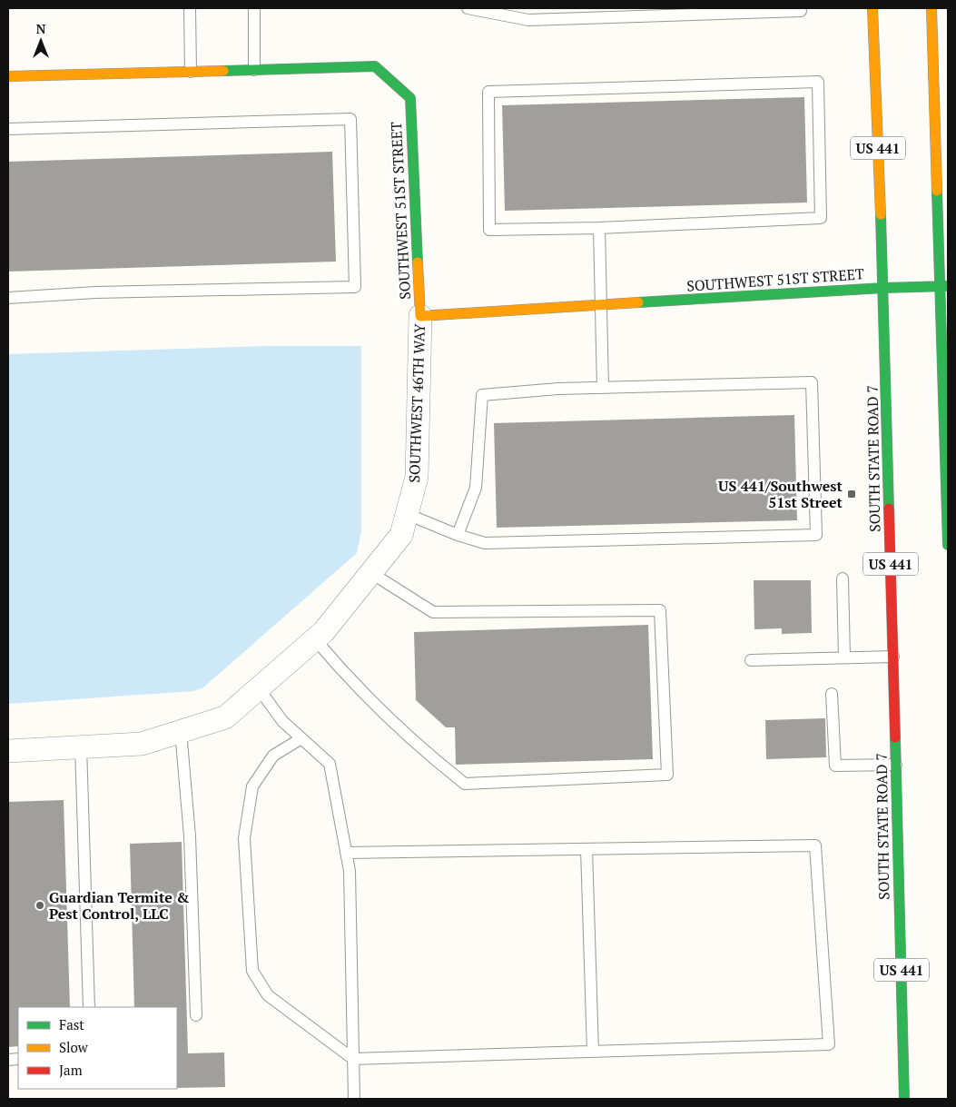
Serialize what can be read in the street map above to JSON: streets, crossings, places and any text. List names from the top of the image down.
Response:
{
  "streets": {
    "main road": ["US 441", "SOUTHWEST 51ST STREET", "SOUTH STATE ROAD 7"],
    "street": ["SOUTHWEST 46TH WAY"]
  },
  "crossings": [
    ["SOUTHWEST 51ST STREET", "SOUTHWEST 46TH WAY"],
    ["SOUTHWEST 51ST STREET", "SOUTH STATE ROAD 7"]
  ],
  "places": {
    "transit": ["US 441/Southwest 51st Street"],
    "other": ["Guardian Termite & Pest Control, LLC"]
  },
  "legend": ["Fast", "Slow", "Jam"],
  "north": "top"
}
